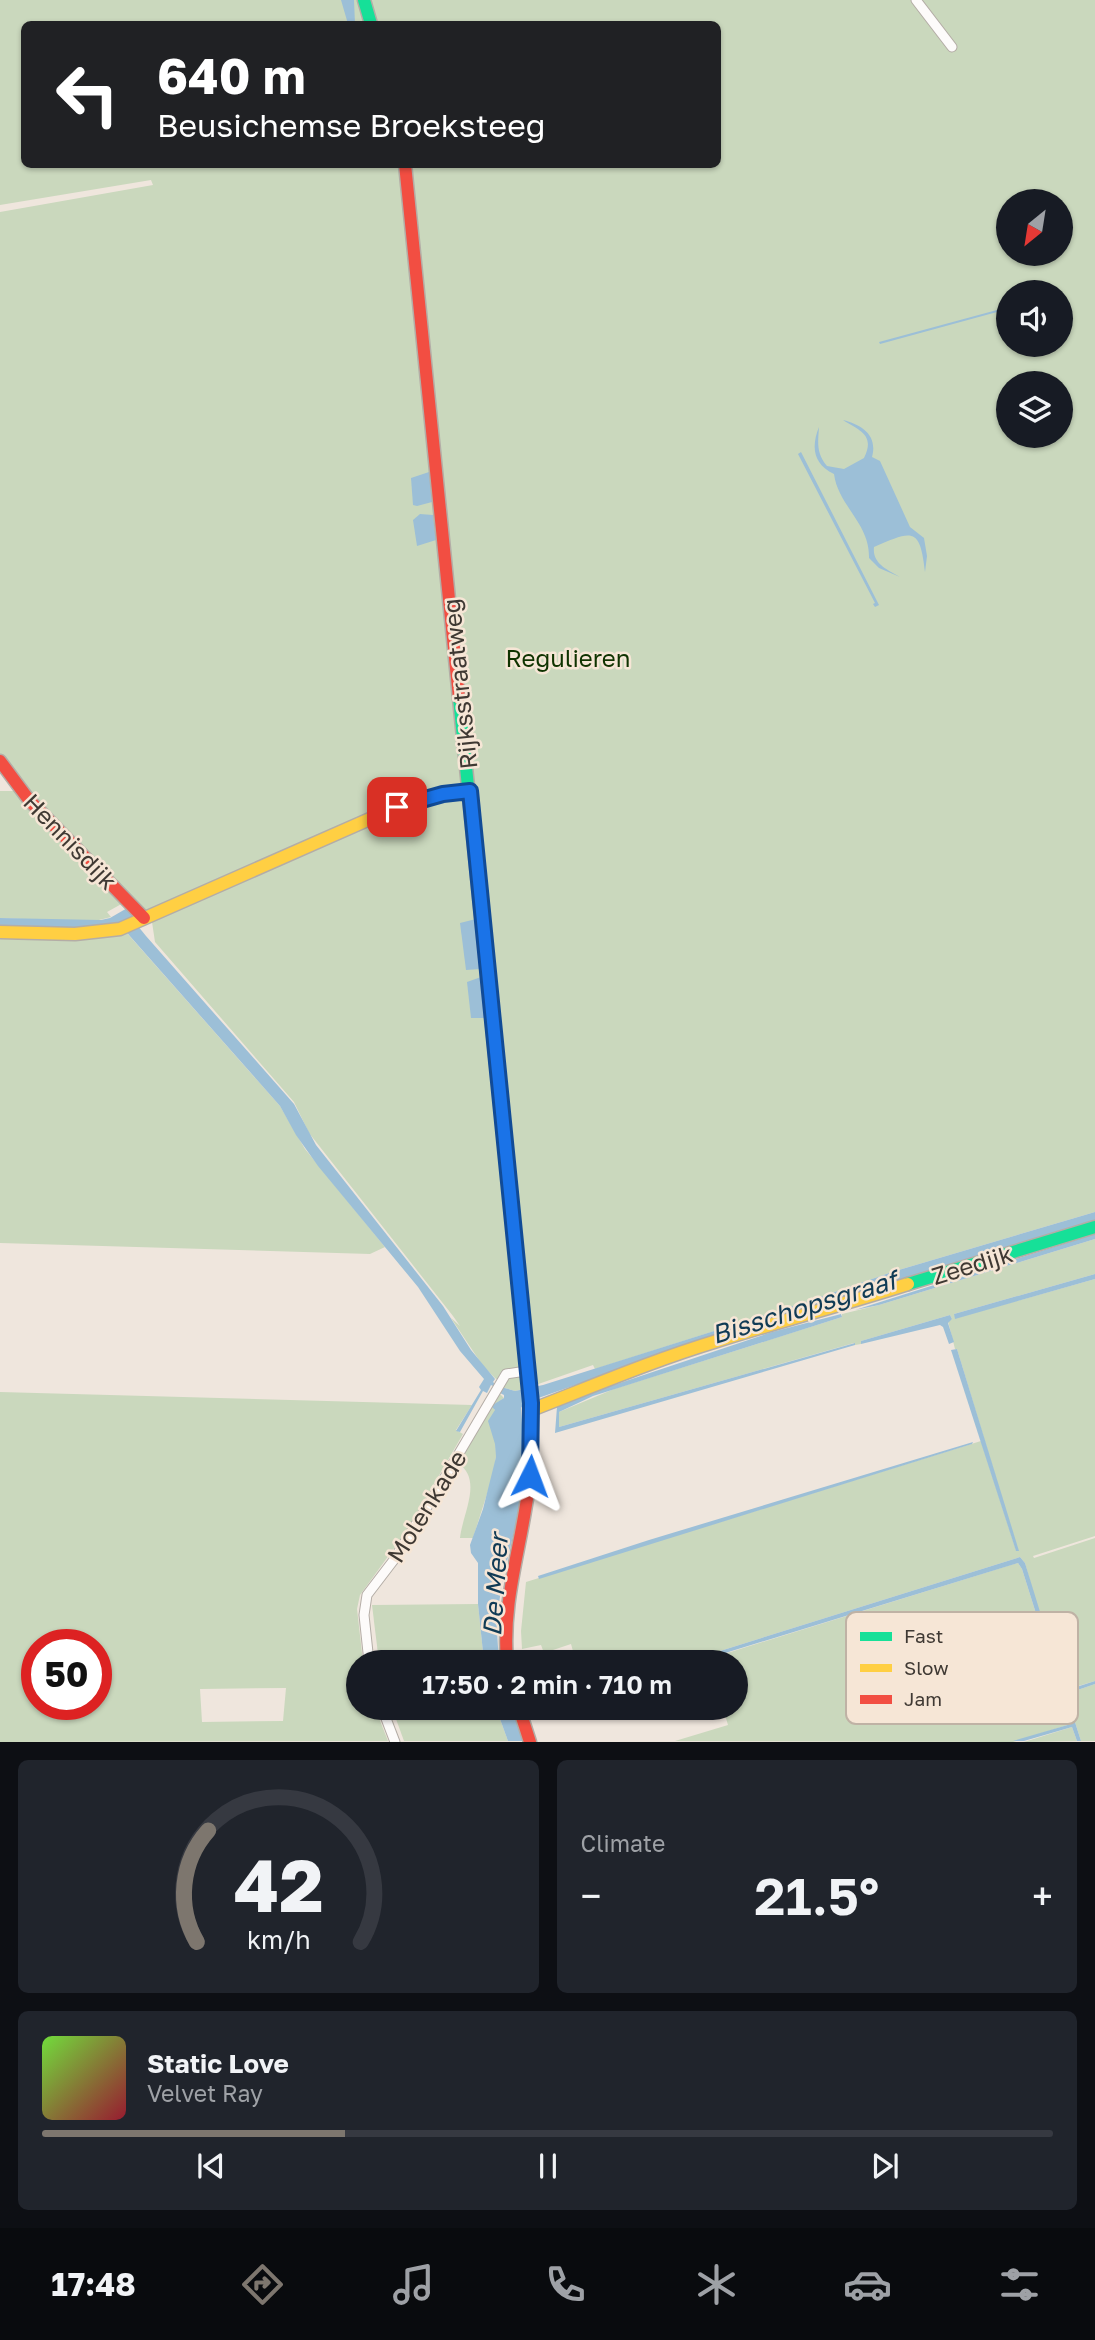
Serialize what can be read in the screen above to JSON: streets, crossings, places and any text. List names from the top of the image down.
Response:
{
  "streets": {
    "main road": ["Rijksstraatweg", "Hennisdijk", "Zeedijk"],
    "street": ["Molenkade"]
  },
  "crossings": [
    ["Rijksstraatweg", "Zeedijk"],
    ["Rijksstraatweg", "Molenkade"]
  ],
  "water": ["Bisschopsgraaf", "De Meer"],
  "parks": ["Regulieren"],
  "legend": ["Fast", "Slow", "Jam"],
  "north": "bottom left",
  "page": {
    "turn": ["640 m", "Beusichemse Broeksteeg"],
    "limit": "50",
    "trip": "17:50 · 2 min · 710 m",
    "tile": "Climate",
    "heat": ["−", "21.5°", "+"],
    "song": ["Static Love", "Velvet Ray"],
    "tabs": "17:48",
    "gauge": ["42", "km/h"]
  }
}
